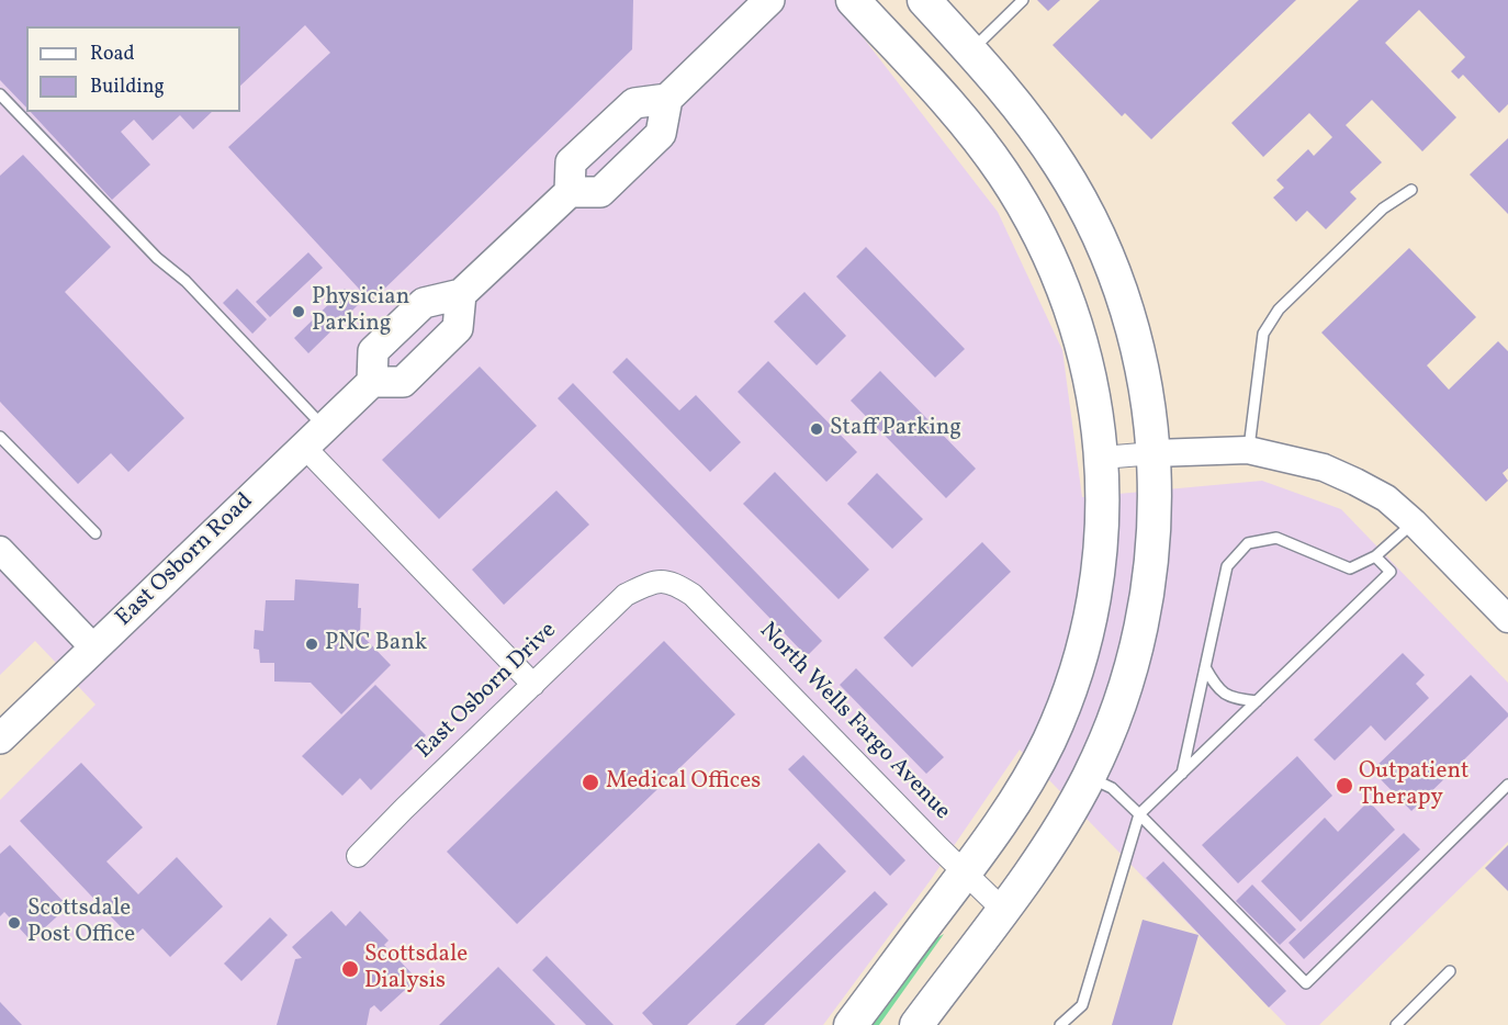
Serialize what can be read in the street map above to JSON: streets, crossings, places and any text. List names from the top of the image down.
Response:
{
  "streets": {
    "main road": ["East Osborn Road"],
    "street": ["East Osborn Drive", "North Wells Fargo Avenue"]
  },
  "crossings": [
    ["East Osborn Drive", "North Wells Fargo Avenue"]
  ],
  "places": [
    "Physician Parking",
    "Staff Parking",
    "PNC Bank",
    "Medical Offices",
    "Outpatient Therapy",
    "Scottsdale Post Office",
    "Scottsdale Dialysis"
  ],
  "legend": ["Road", "Building"]
}
